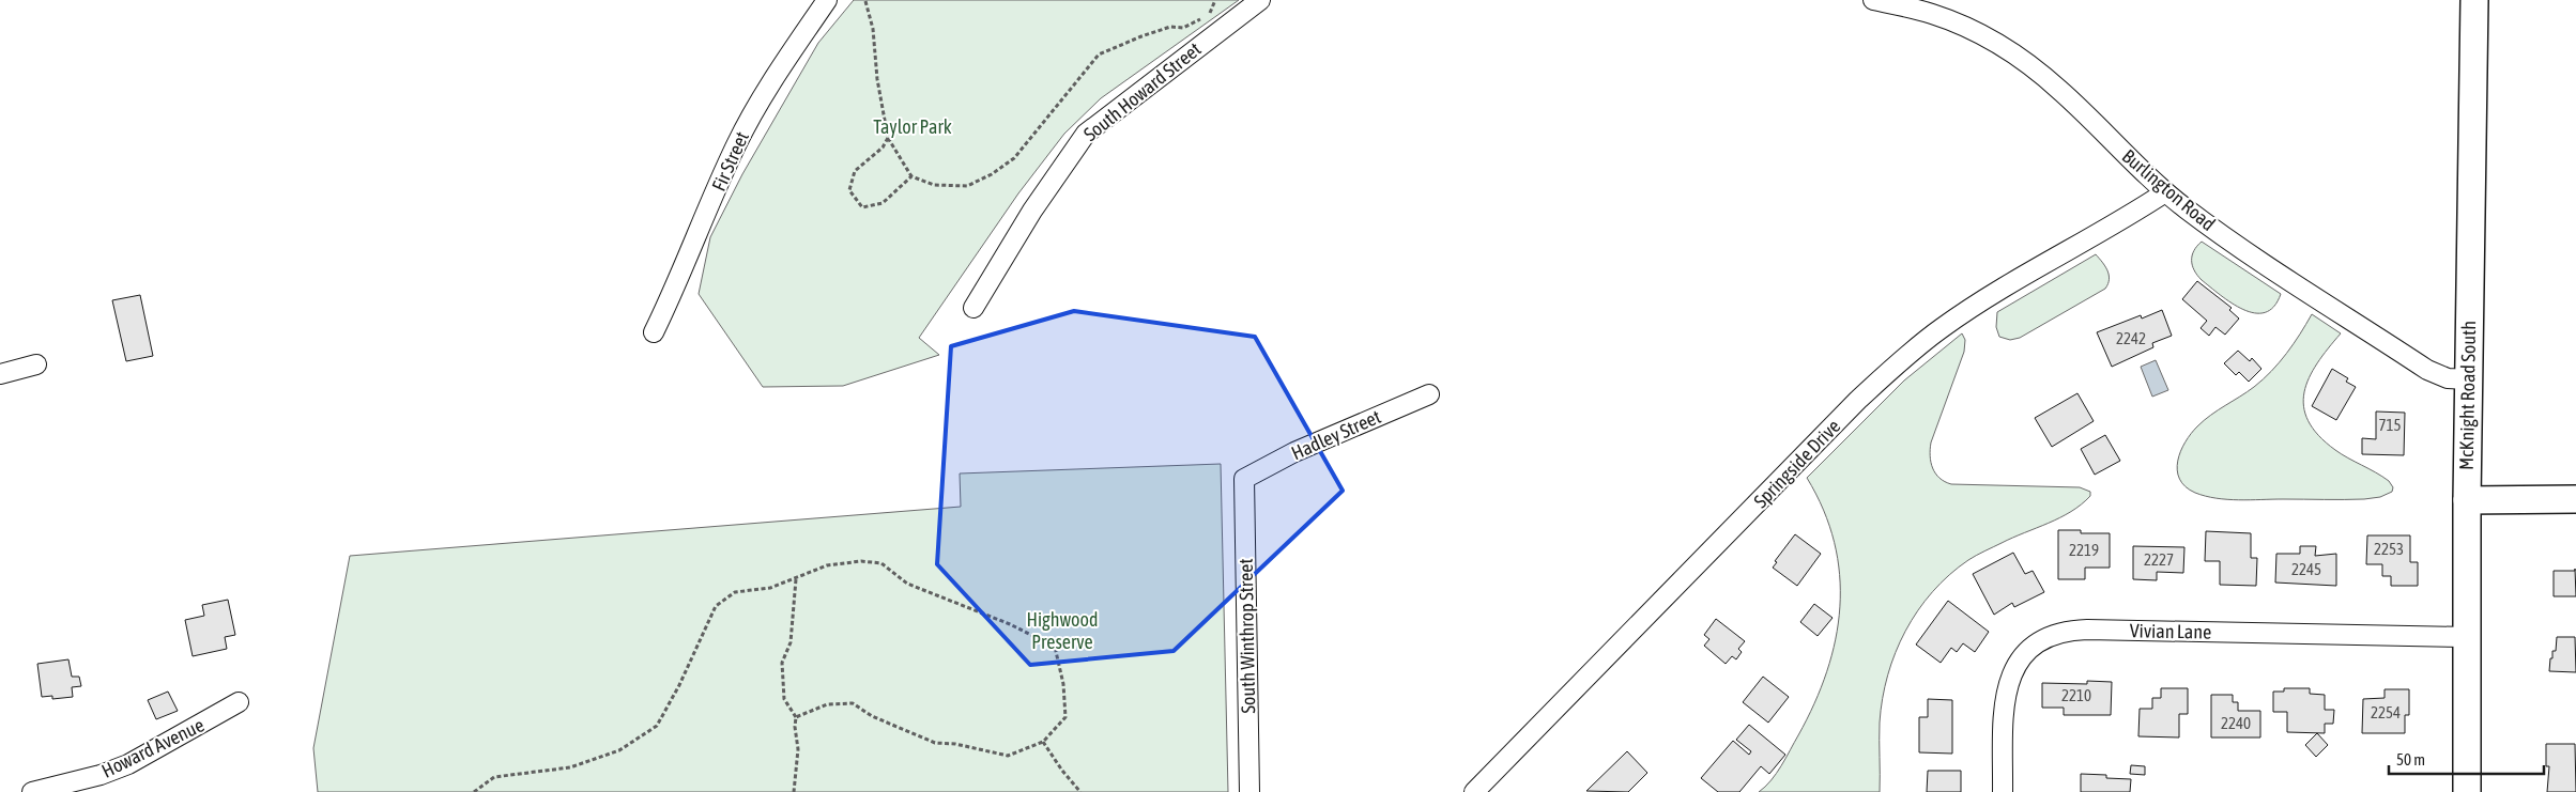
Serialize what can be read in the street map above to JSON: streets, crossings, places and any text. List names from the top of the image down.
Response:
{
  "streets": {
    "street": [
      "South Howard Street",
      "Fir Street",
      "Burlington Road",
      "McKnight Road South",
      "Hadley Street",
      "Springside Drive",
      "Vivian Lane",
      "South Winthrop Street",
      "Howard Avenue"
    ]
  },
  "crossings": [
    ["Burlington Road", "McKnight Road South"],
    ["Burlington Road", "Springside Drive"],
    ["McKnight Road South", "Vivian Lane"],
    ["Hadley Street", "South Winthrop Street"]
  ],
  "parks": ["Taylor Park", "Highwood Preserve"],
  "house_numbers": [
    "2242",
    "715",
    "2253",
    "2219",
    "2227",
    "2245",
    "2210",
    "2254",
    "2240"
  ],
  "scale_bar": "50 m"
}
